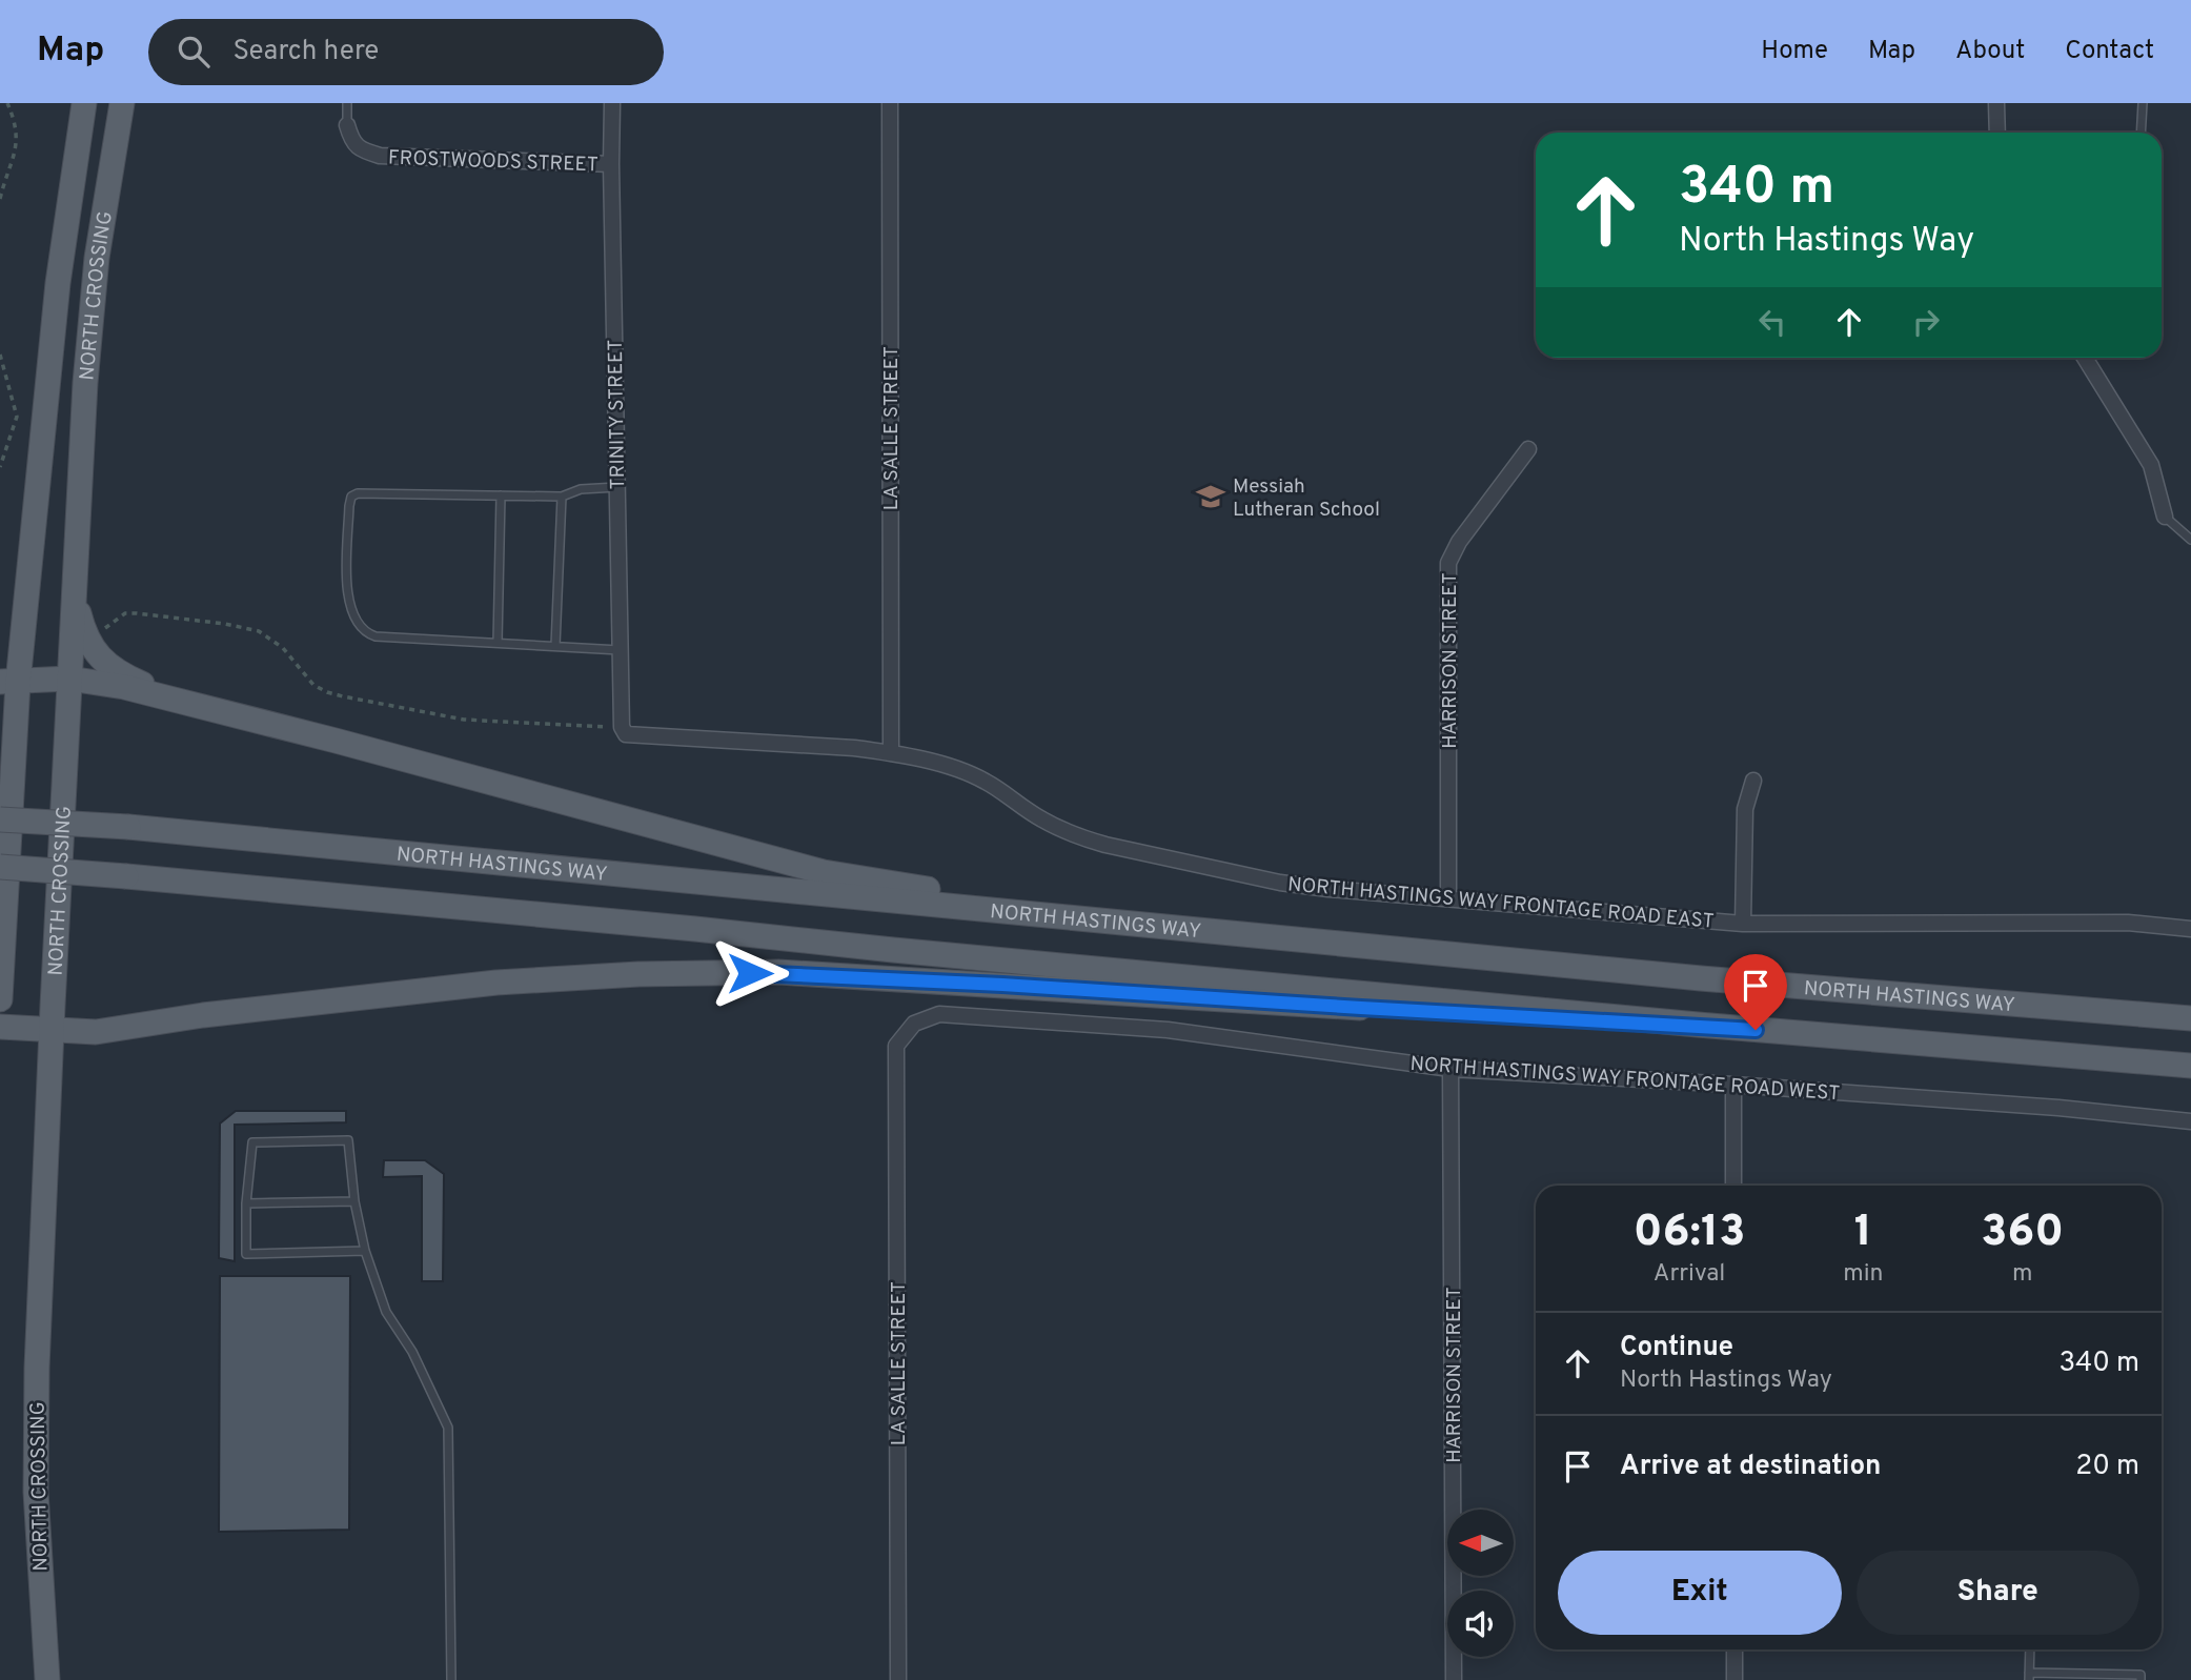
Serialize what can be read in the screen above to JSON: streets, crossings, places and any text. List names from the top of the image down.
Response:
{
  "streets": {
    "main road": ["NORTH CROSSING", "NORTH HASTINGS WAY"],
    "street": [
      "FROSTWOODS STREET",
      "TRINITY STREET",
      "LA SALLE STREET",
      "HARRISON STREET",
      "NORTH HASTINGS WAY FRONTAGE ROAD EAST",
      "NORTH HASTINGS WAY FRONTAGE ROAD WEST"
    ]
  },
  "crossings": [
    ["FROSTWOODS STREET", "TRINITY STREET"],
    ["TRINITY STREET", "NORTH HASTINGS WAY FRONTAGE ROAD EAST"],
    ["LA SALLE STREET", "NORTH HASTINGS WAY FRONTAGE ROAD EAST"],
    ["LA SALLE STREET", "NORTH HASTINGS WAY FRONTAGE ROAD WEST"],
    ["HARRISON STREET", "NORTH HASTINGS WAY FRONTAGE ROAD EAST"],
    ["HARRISON STREET", "NORTH HASTINGS WAY FRONTAGE ROAD WEST"]
  ],
  "places": {
    "school or university": ["Messiah Lutheran School"]
  },
  "north": "left",
  "page": {
    "header": "Map",
    "search": "Search here",
    "nav": [
      "Home",
      "Map",
      "About",
      "Contact"
    ],
    "turn": ["340 m", "North Hastings Way"],
    "eta": [
      "06:13",
      "Arrival",
      "1",
      "min",
      "360",
      "m"
    ],
    "list": [
      {
        "name": "Continue",
        "note": "North Hastings Way",
        "value": "340 m"
      },
      {
        "name": "Arrive at destination",
        "value": "20 m"
      }
    ],
    "buttons": ["Exit", "Share"]
  }
}
